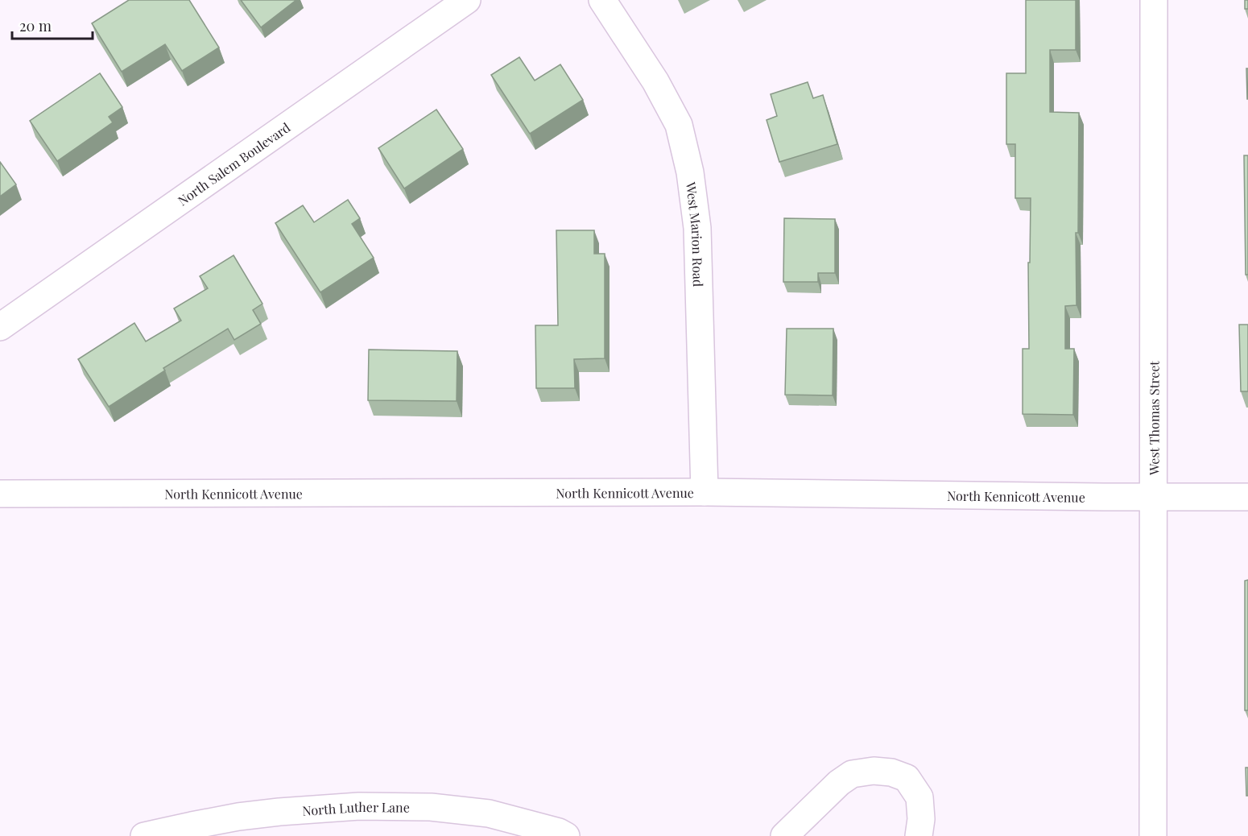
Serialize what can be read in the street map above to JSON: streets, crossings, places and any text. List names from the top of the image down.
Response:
{
  "streets": {
    "street": [
      "North Salem Boulevard",
      "West Marion Road",
      "West Thomas Street",
      "North Kennicott Avenue",
      "North Luther Lane"
    ]
  },
  "crossings": [
    ["West Marion Road", "North Kennicott Avenue"],
    ["West Thomas Street", "North Kennicott Avenue"]
  ],
  "scale_bar": "20 m"
}
